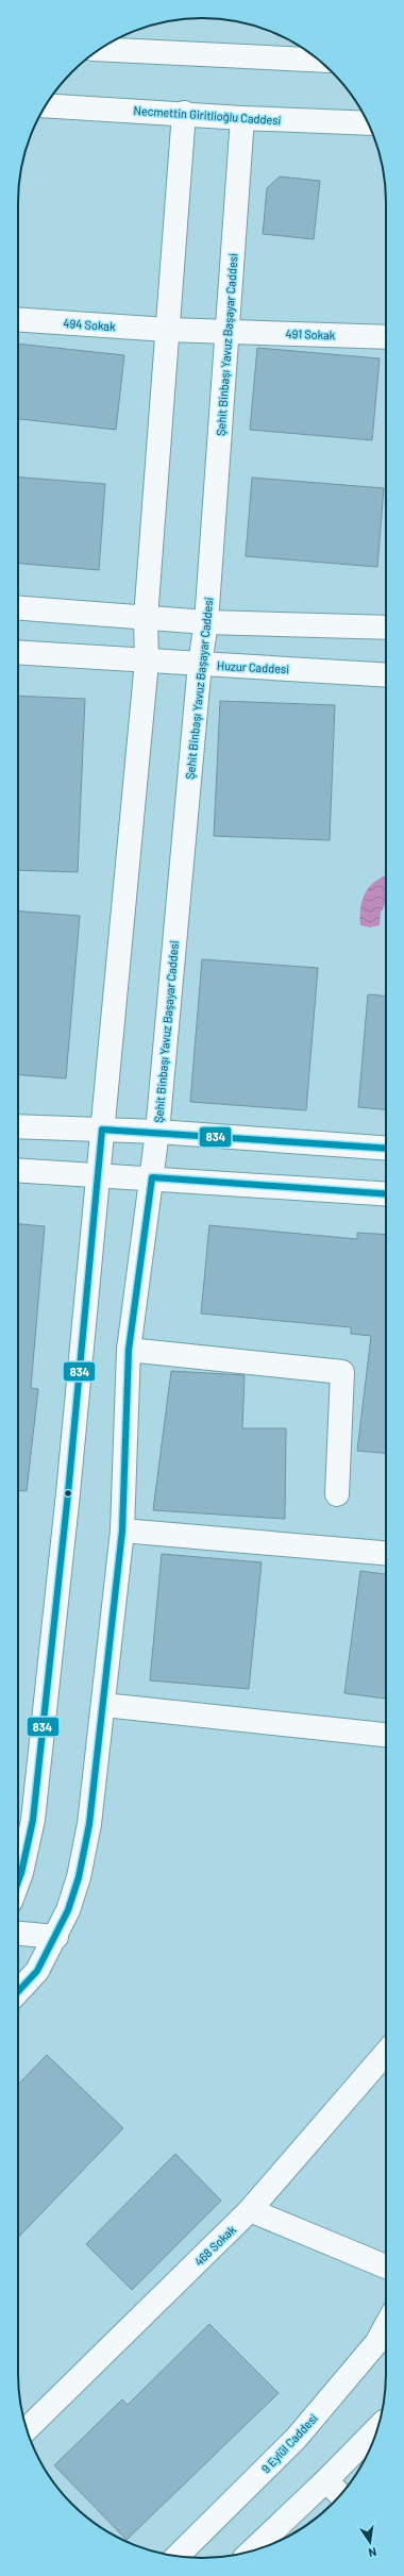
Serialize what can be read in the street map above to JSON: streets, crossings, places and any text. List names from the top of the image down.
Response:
{
  "streets": {
    "street": [
      "Necmettin Giritlioğlu Caddesi",
      "494 Sokak",
      "491 Sokak",
      "Şehit Binbaşı Yavuz Başayar Caddesi",
      "Huzur Caddesi",
      "468 Sokak",
      "9 Eylül Caddesi"
    ]
  },
  "crossings": [
    ["Necmettin Giritlioğlu Caddesi", "Şehit Binbaşı Yavuz Başayar Caddesi"],
    ["494 Sokak", "491 Sokak"],
    ["494 Sokak", "Şehit Binbaşı Yavuz Başayar Caddesi"],
    ["491 Sokak", "Şehit Binbaşı Yavuz Başayar Caddesi"],
    ["Şehit Binbaşı Yavuz Başayar Caddesi", "Huzur Caddesi"]
  ],
  "lines": ["transit line 834"],
  "north": "bottom"
}
